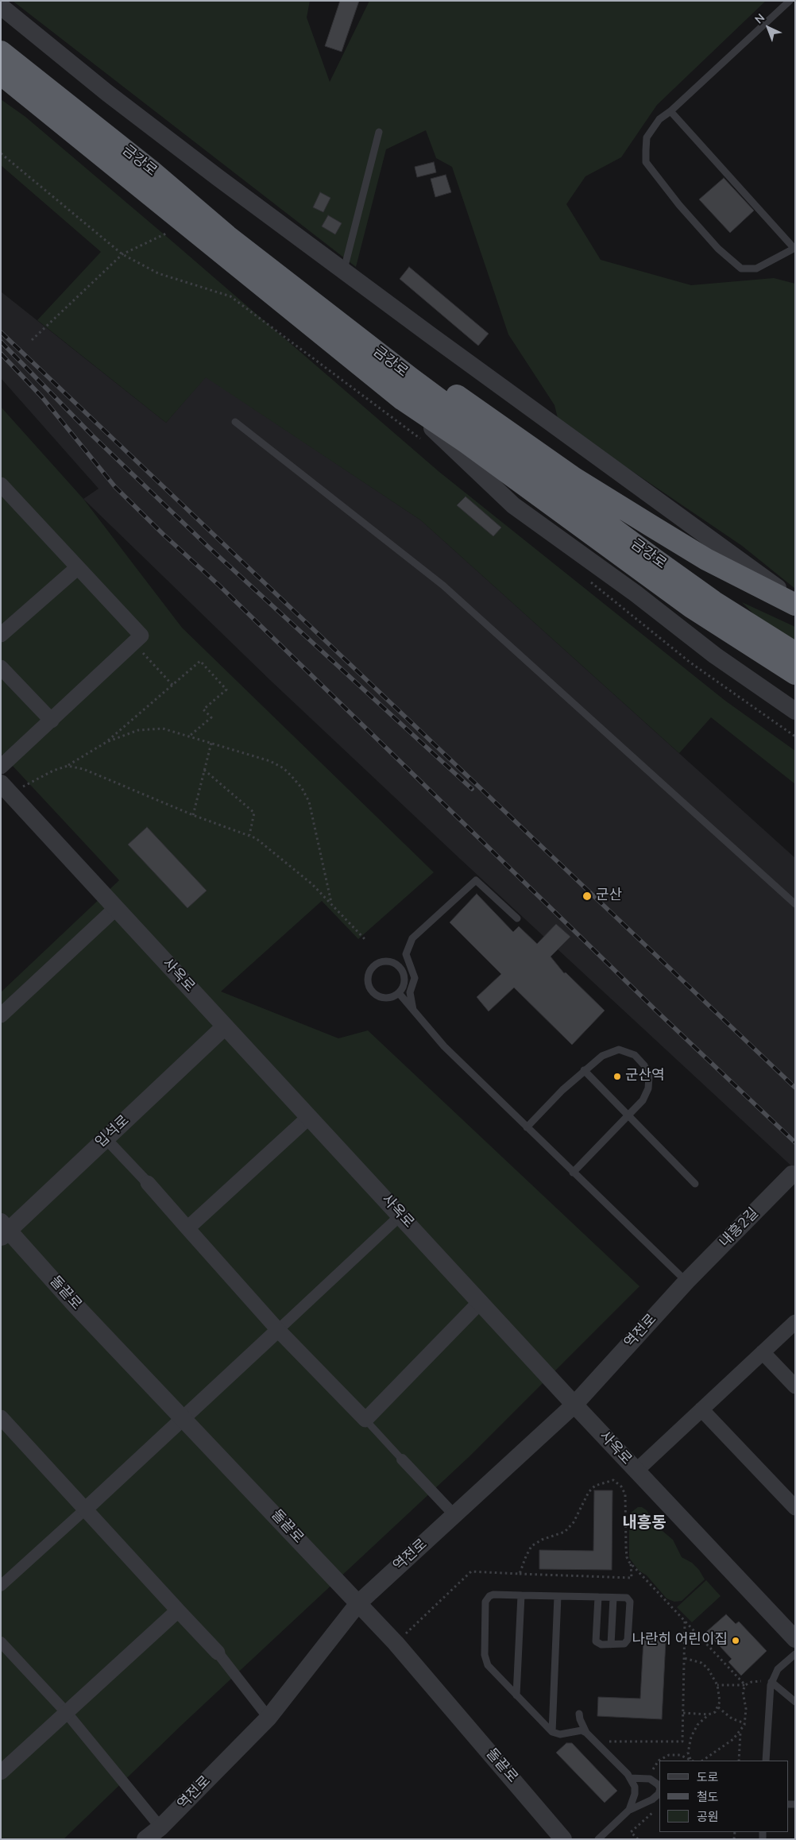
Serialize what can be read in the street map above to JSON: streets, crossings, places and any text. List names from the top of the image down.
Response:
{
  "streets": {
    "highway": ["금강로"],
    "street": [
      "사옥로",
      "입석로",
      "내흥2길",
      "돌끝로",
      "역전로"
    ]
  },
  "crossings": [
    ["사옥로", "입석로"],
    ["사옥로", "역전로"],
    ["입석로", "돌끝로"],
    ["내흥2길", "역전로"],
    ["돌끝로", "역전로"]
  ],
  "districts": ["내흥동"],
  "places": ["군산", "군산역", "나란히 어린이집"],
  "legend": ["도로", "철도", "공원"],
  "north": "top left"
}
